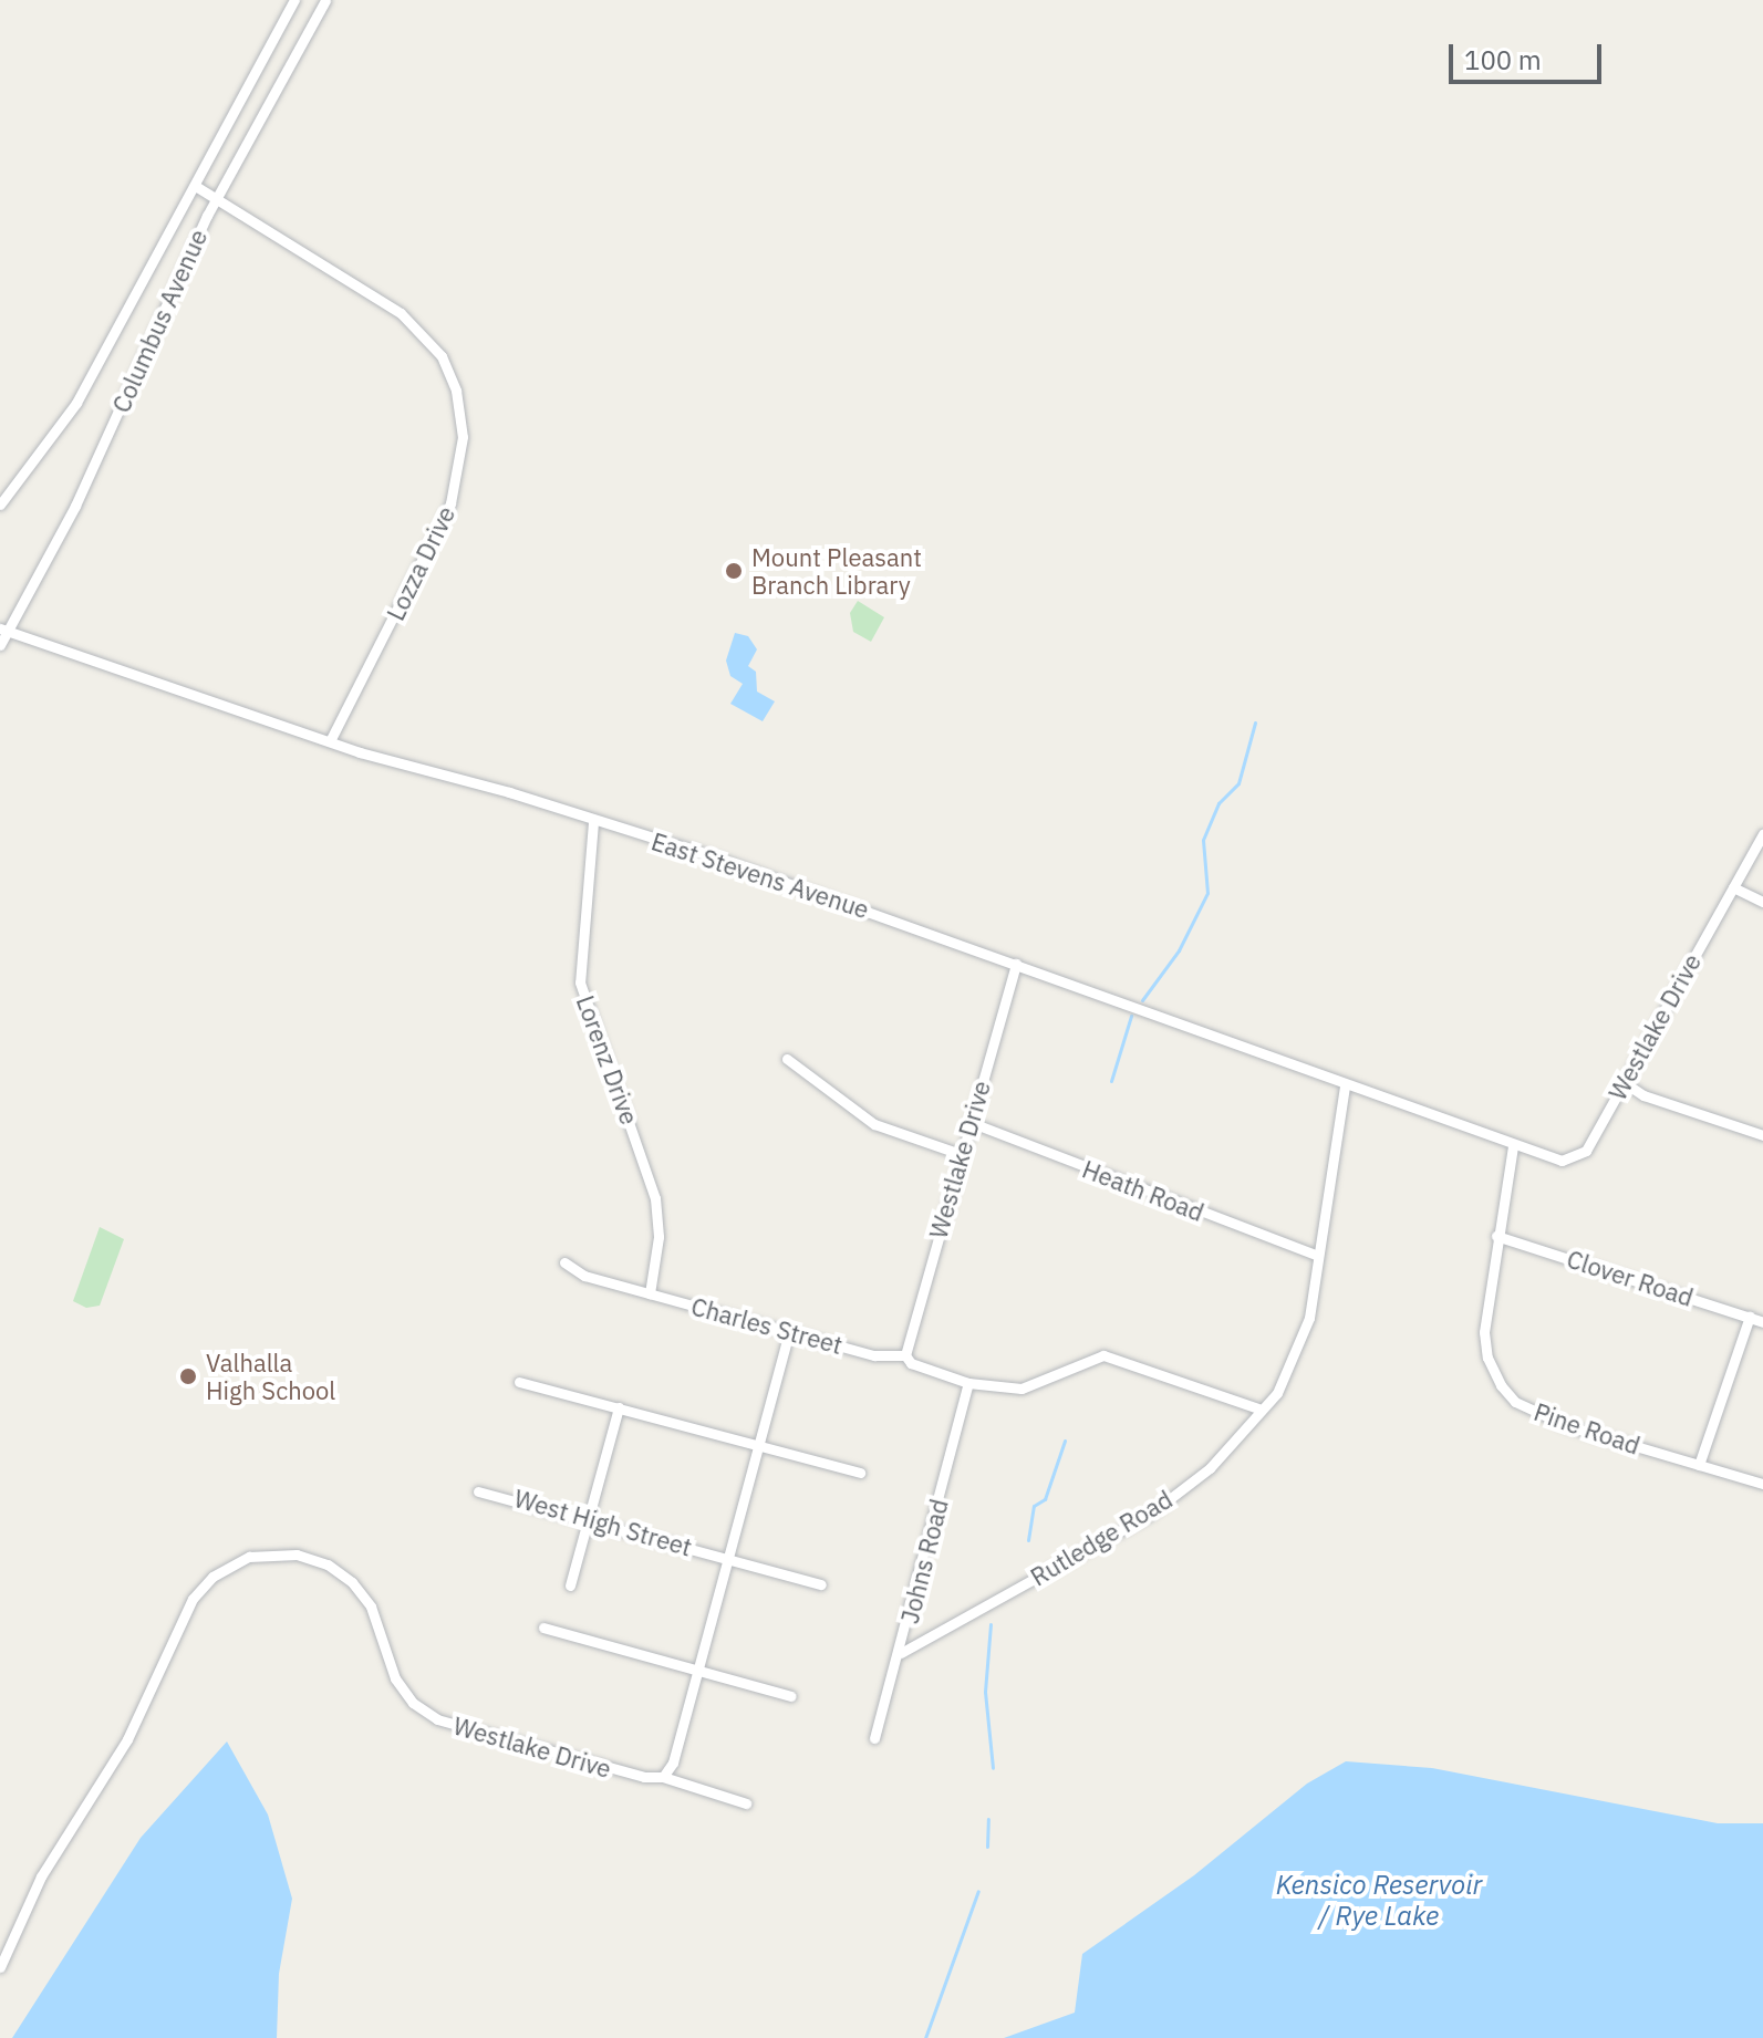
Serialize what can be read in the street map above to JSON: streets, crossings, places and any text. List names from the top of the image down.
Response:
{
  "streets": {
    "street": [
      "Columbus Avenue",
      "Lozza Drive",
      "East Stevens Avenue",
      "Westlake Drive",
      "Lorenz Drive",
      "Heath Road",
      "Clover Road",
      "Charles Street",
      "Pine Road",
      "West High Street",
      "Rutledge Road",
      "Johns Road"
    ]
  },
  "crossings": [
    ["Columbus Avenue", "Lozza Drive"],
    ["Columbus Avenue", "East Stevens Avenue"],
    ["Lozza Drive", "East Stevens Avenue"],
    ["East Stevens Avenue", "Westlake Drive"],
    ["East Stevens Avenue", "Lorenz Drive"],
    ["East Stevens Avenue", "Pine Road"],
    ["East Stevens Avenue", "Rutledge Road"],
    ["Westlake Drive", "Heath Road"],
    ["Westlake Drive", "Charles Street"],
    ["Westlake Drive", "Pine Road"],
    ["Lorenz Drive", "Charles Street"],
    ["Heath Road", "Rutledge Road"],
    ["Clover Road", "Pine Road"],
    ["Charles Street", "Rutledge Road"],
    ["Charles Street", "Johns Road"],
    ["Rutledge Road", "Johns Road"]
  ],
  "water": ["Kensico Reservoir / Rye Lake"],
  "places": ["Mount Pleasant Branch Library", "Valhalla High School"],
  "scale_bar": "100 m"
}
